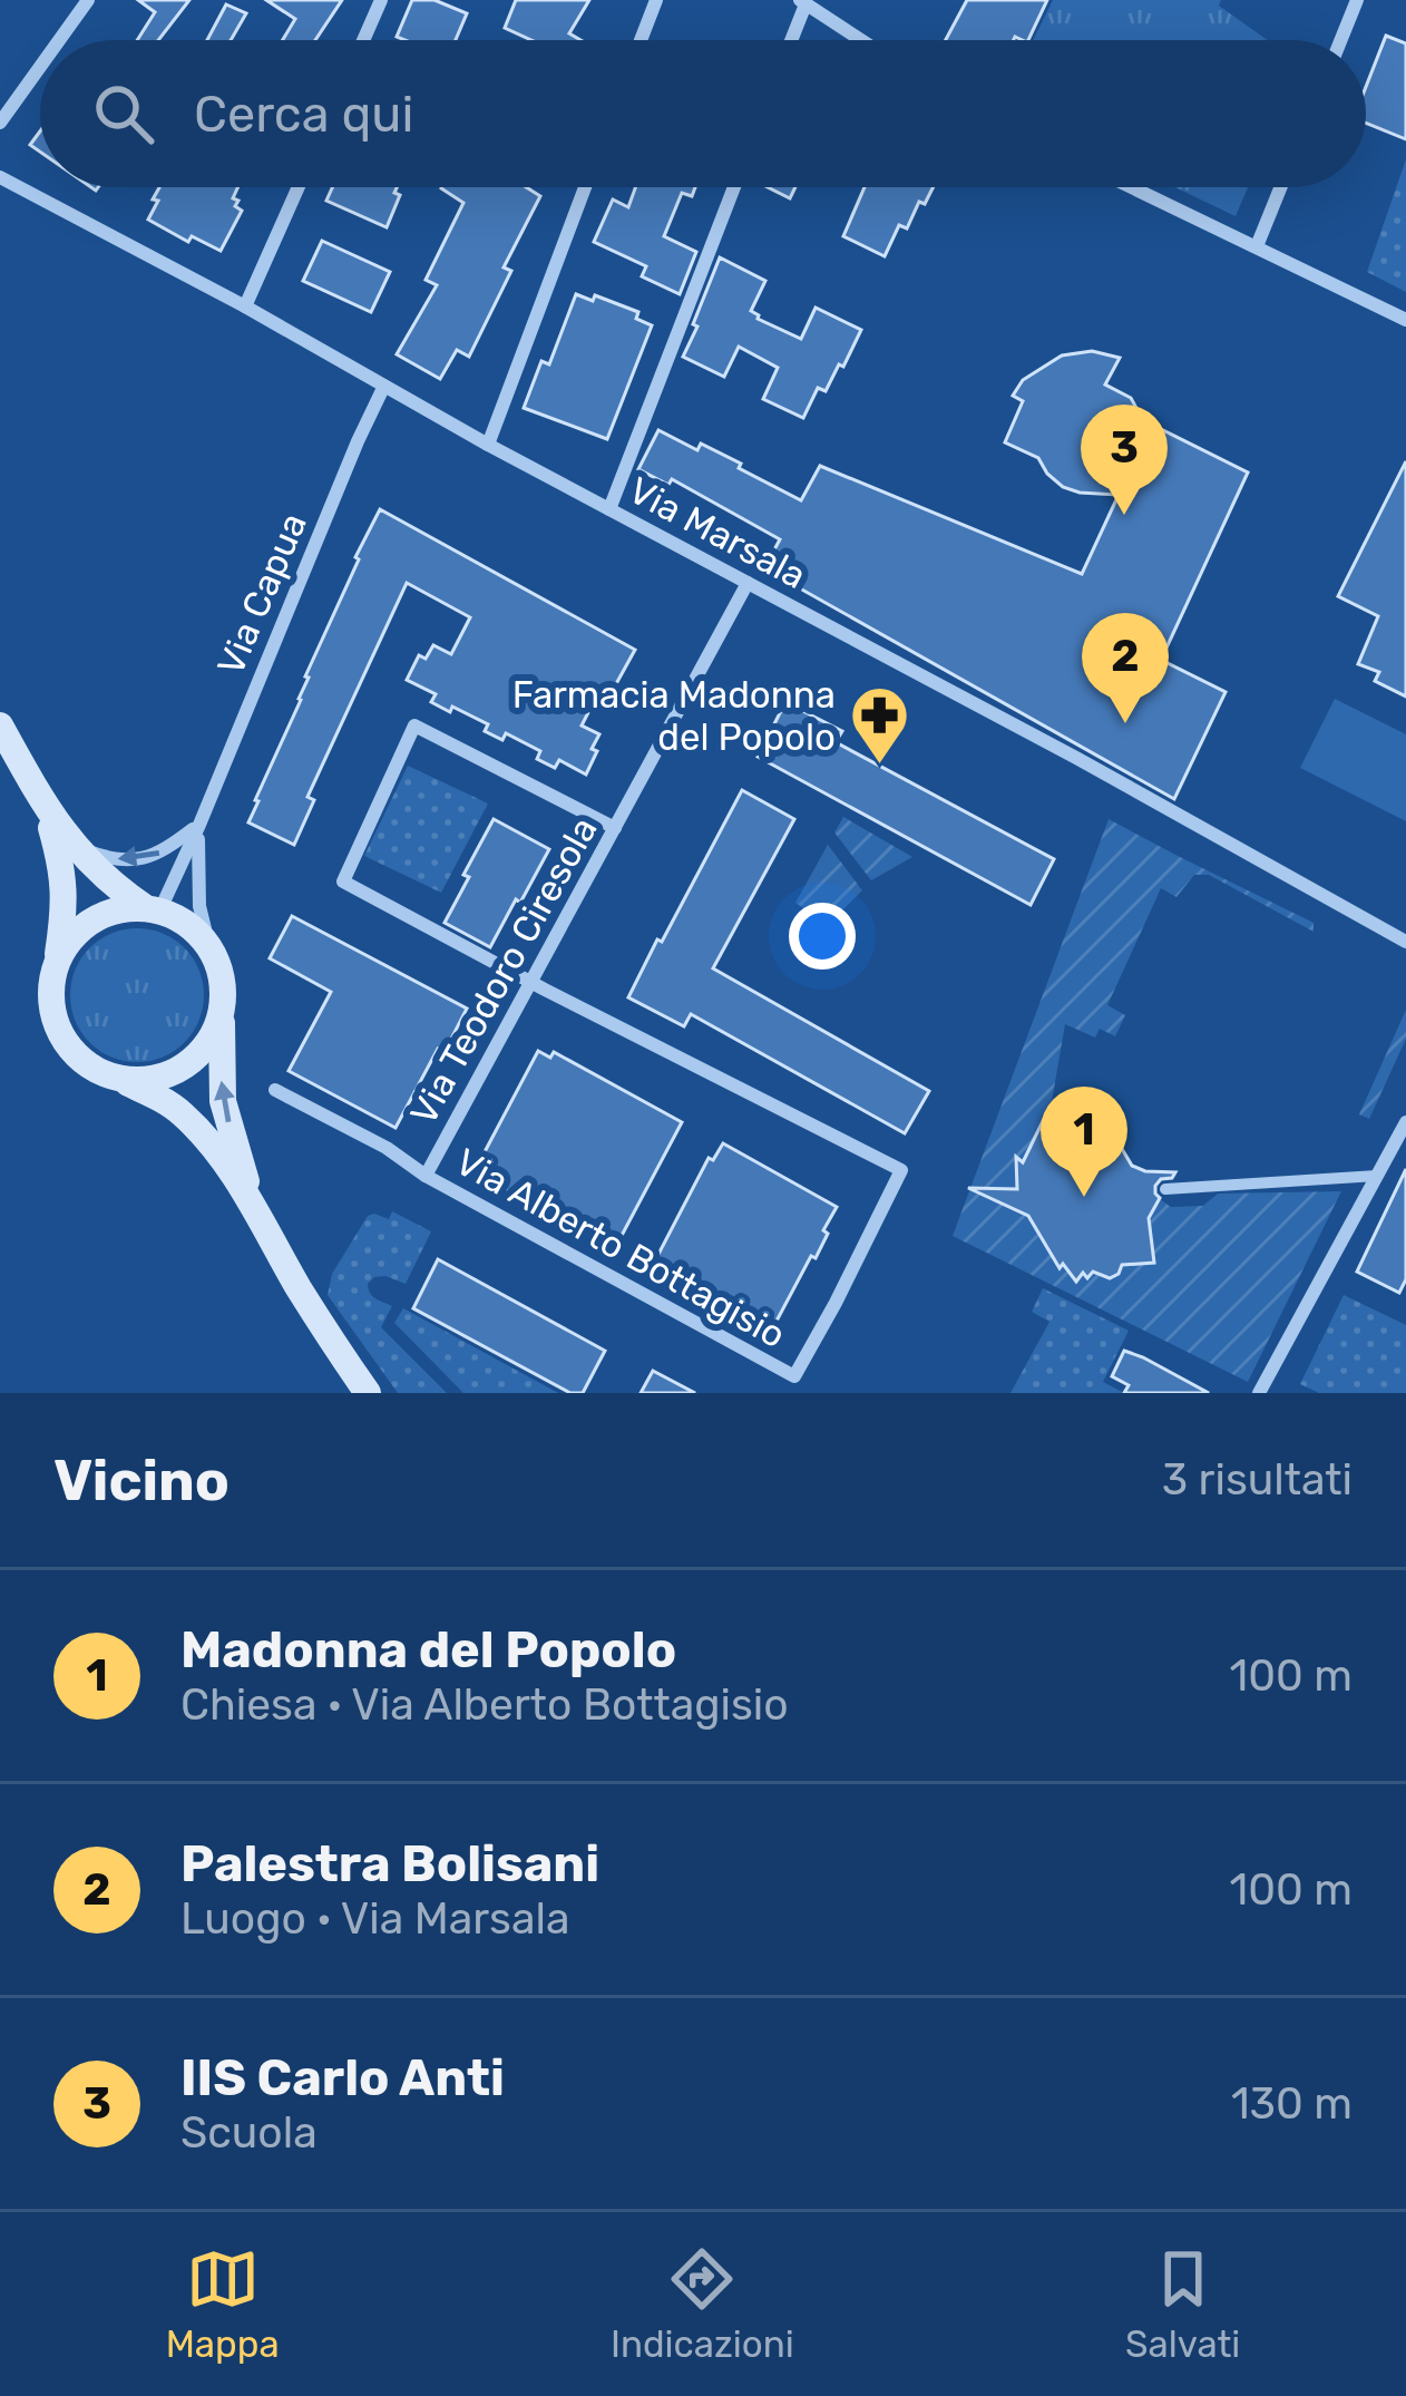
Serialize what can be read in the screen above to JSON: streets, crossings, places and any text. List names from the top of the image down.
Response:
{
  "streets": {
    "street": [
      "Via Marsala",
      "Via Capua",
      "Via Teodoro Ciresola",
      "Via Alberto Bottagisio"
    ]
  },
  "crossings": [
    ["Via Marsala", "Via Capua"],
    ["Via Marsala", "Via Teodoro Ciresola"],
    ["Via Teodoro Ciresola", "Via Alberto Bottagisio"]
  ],
  "places": {
    "pharmacy": ["Farmacia Madonna del Popolo"]
  },
  "page": {
    "search": "Cerca qui",
    "pins": ["3", "2", "1"],
    "heading": ["Vicino", "3 risultati"],
    "list": [
      {
        "mark": "1",
        "name": "Madonna del Popolo",
        "note": "Chiesa · Via Alberto Bottagisio",
        "value": "100 m"
      },
      {
        "mark": "2",
        "name": "Palestra Bolisani",
        "note": "Luogo · Via Marsala",
        "value": "100 m"
      },
      {
        "mark": "3",
        "name": "IIS Carlo Anti",
        "note": "Scuola",
        "value": "130 m"
      }
    ],
    "nav": ["Mappa", "Indicazioni", "Salvati"]
  }
}
